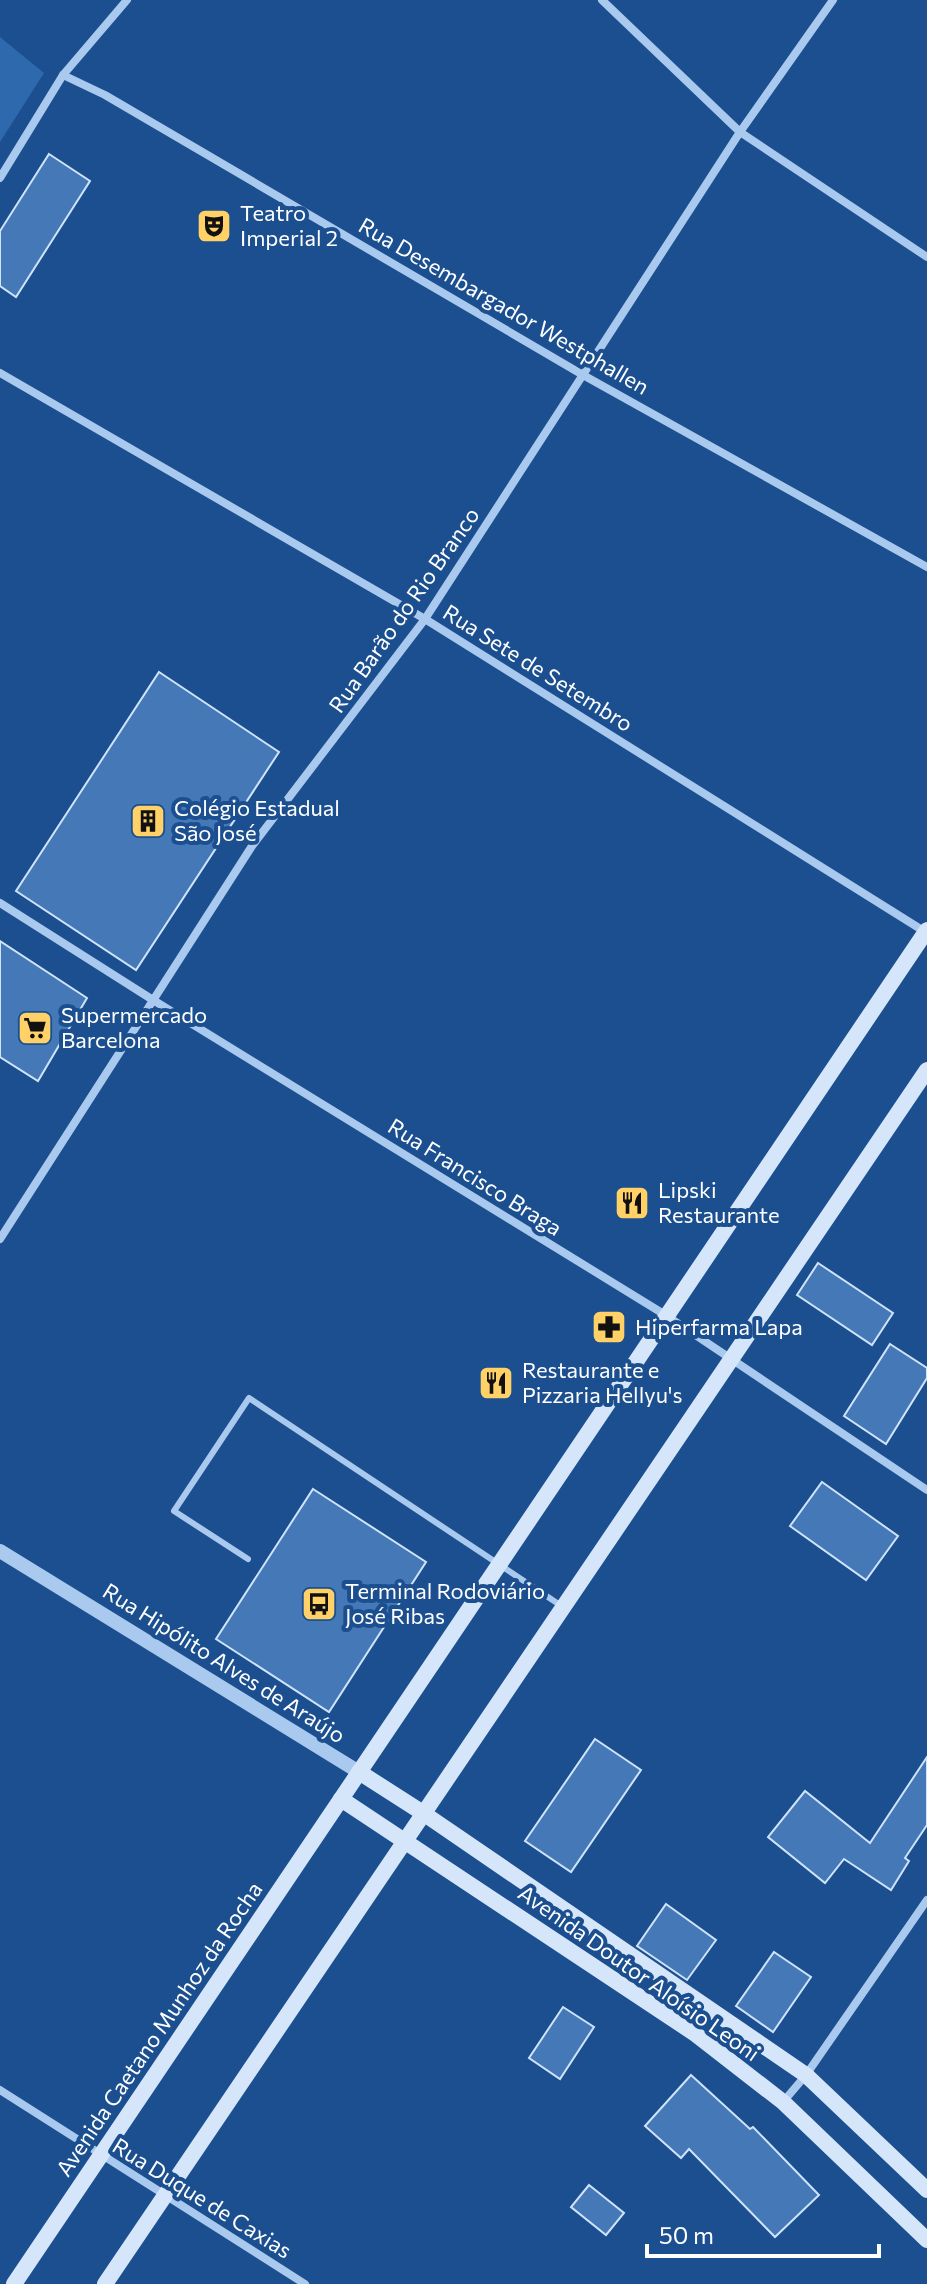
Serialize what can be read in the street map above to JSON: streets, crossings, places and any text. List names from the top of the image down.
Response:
{
  "streets": {
    "main road": ["Rua Hipólito Alves de Araújo", "Avenida Doutor Aloísio Leoni", "Avenida Caetano Munhoz da Rocha"],
    "street": [
      "Rua Desembargador Westphallen",
      "Rua Barão do Rio Branco",
      "Rua Sete de Setembro",
      "Rua Francisco Braga",
      "Rua Duque de Caxias"
    ]
  },
  "crossings": [
    ["Rua Desembargador Westphallen", "Rua Barão do Rio Branco"],
    ["Rua Barão do Rio Branco", "Rua Sete de Setembro"],
    ["Rua Barão do Rio Branco", "Rua Francisco Braga"],
    ["Rua Sete de Setembro", "Avenida Caetano Munhoz da Rocha"],
    ["Rua Francisco Braga", "Avenida Caetano Munhoz da Rocha"],
    ["Rua Hipólito Alves de Araújo", "Avenida Doutor Aloísio Leoni"],
    ["Rua Hipólito Alves de Araújo", "Avenida Caetano Munhoz da Rocha"],
    ["Avenida Doutor Aloísio Leoni", "Avenida Caetano Munhoz da Rocha"],
    ["Avenida Caetano Munhoz da Rocha", "Rua Duque de Caxias"]
  ],
  "places": {
    "theatre": ["Teatro Imperial 2"],
    "building": ["Colégio Estadual São José"],
    "supermarket": ["Supermercado Barcelona"],
    "restaurant": ["Lipski Restaurante", "Restaurante e Pizzaria Hellyu's"],
    "pharmacy": ["Hiperfarma Lapa"],
    "bus stop": ["Terminal Rodoviário José Ribas"]
  },
  "scale_bar": "50 m"
}
